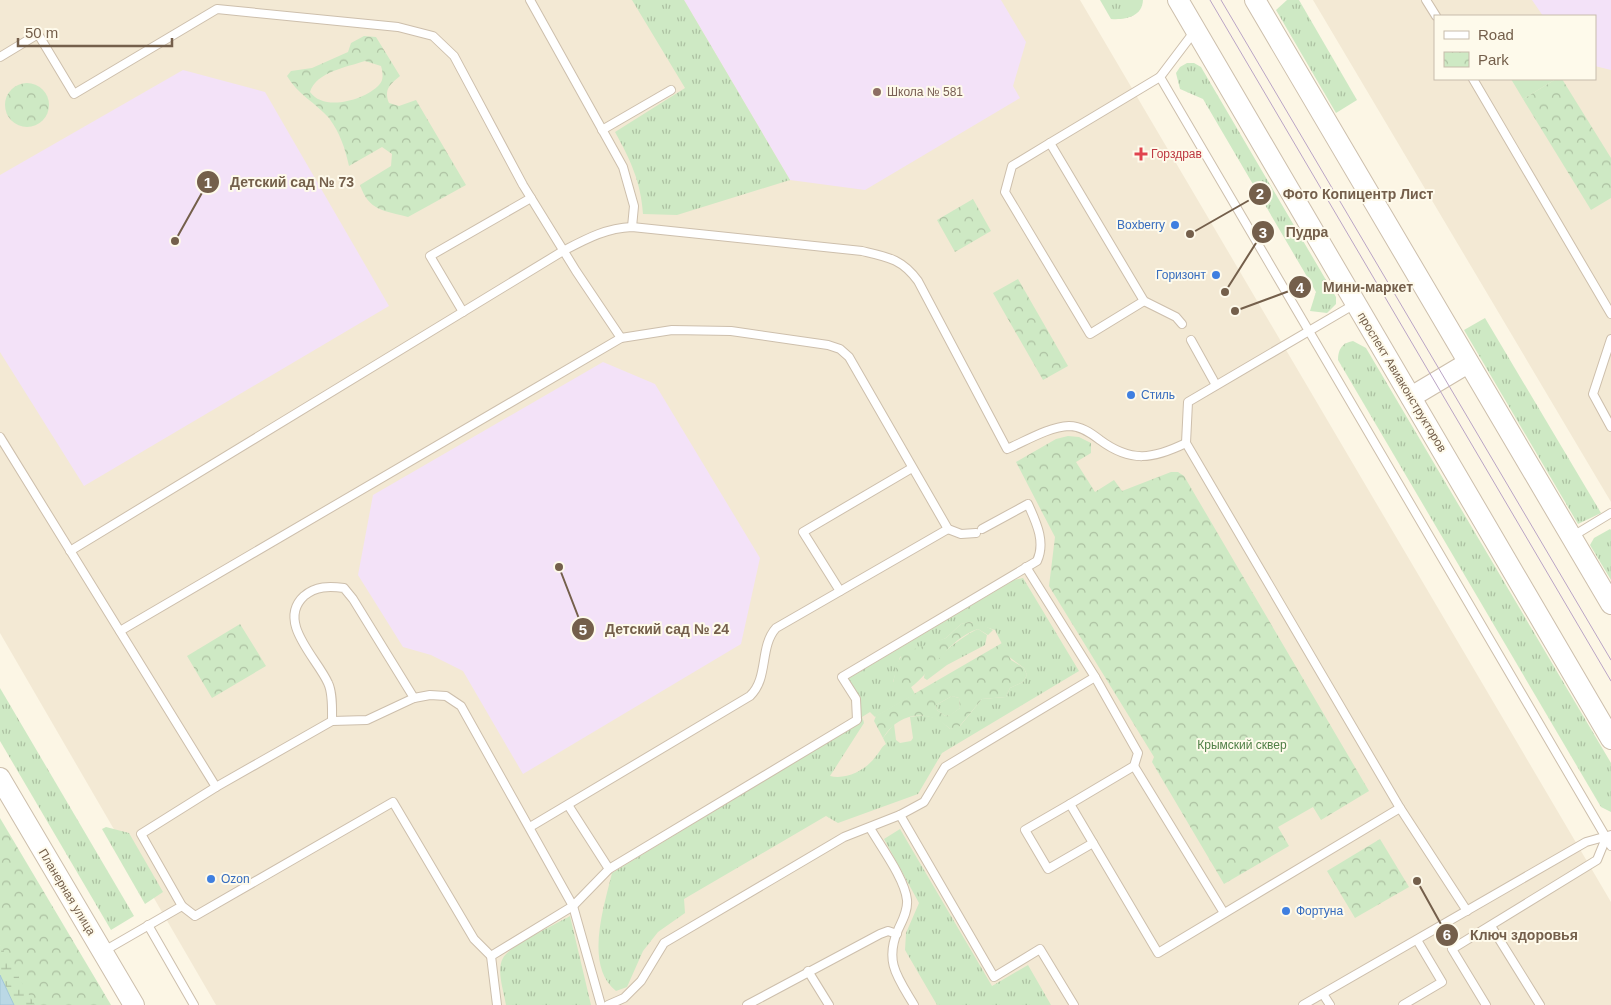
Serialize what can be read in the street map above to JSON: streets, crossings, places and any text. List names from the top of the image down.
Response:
{
  "streets": {
    "street": ["проспект Авиаконструкторов", "Планерная улица"]
  },
  "parks": ["Крымский сквер"],
  "places": {
    "other": [
      "Школа № 581",
      "Boxberry",
      "Фото Копицентр Лист",
      "Детский сад № 73",
      "Горизонт",
      "Пудра",
      "Мини-маркет",
      "Стиль",
      "Детский сад № 24",
      "Ozon",
      "Ключ здоровья",
      "Фортуна"
    ],
    "health": ["Горздрав"]
  },
  "legend": ["Road", "Park"],
  "scale_bar": "50 m"
}
